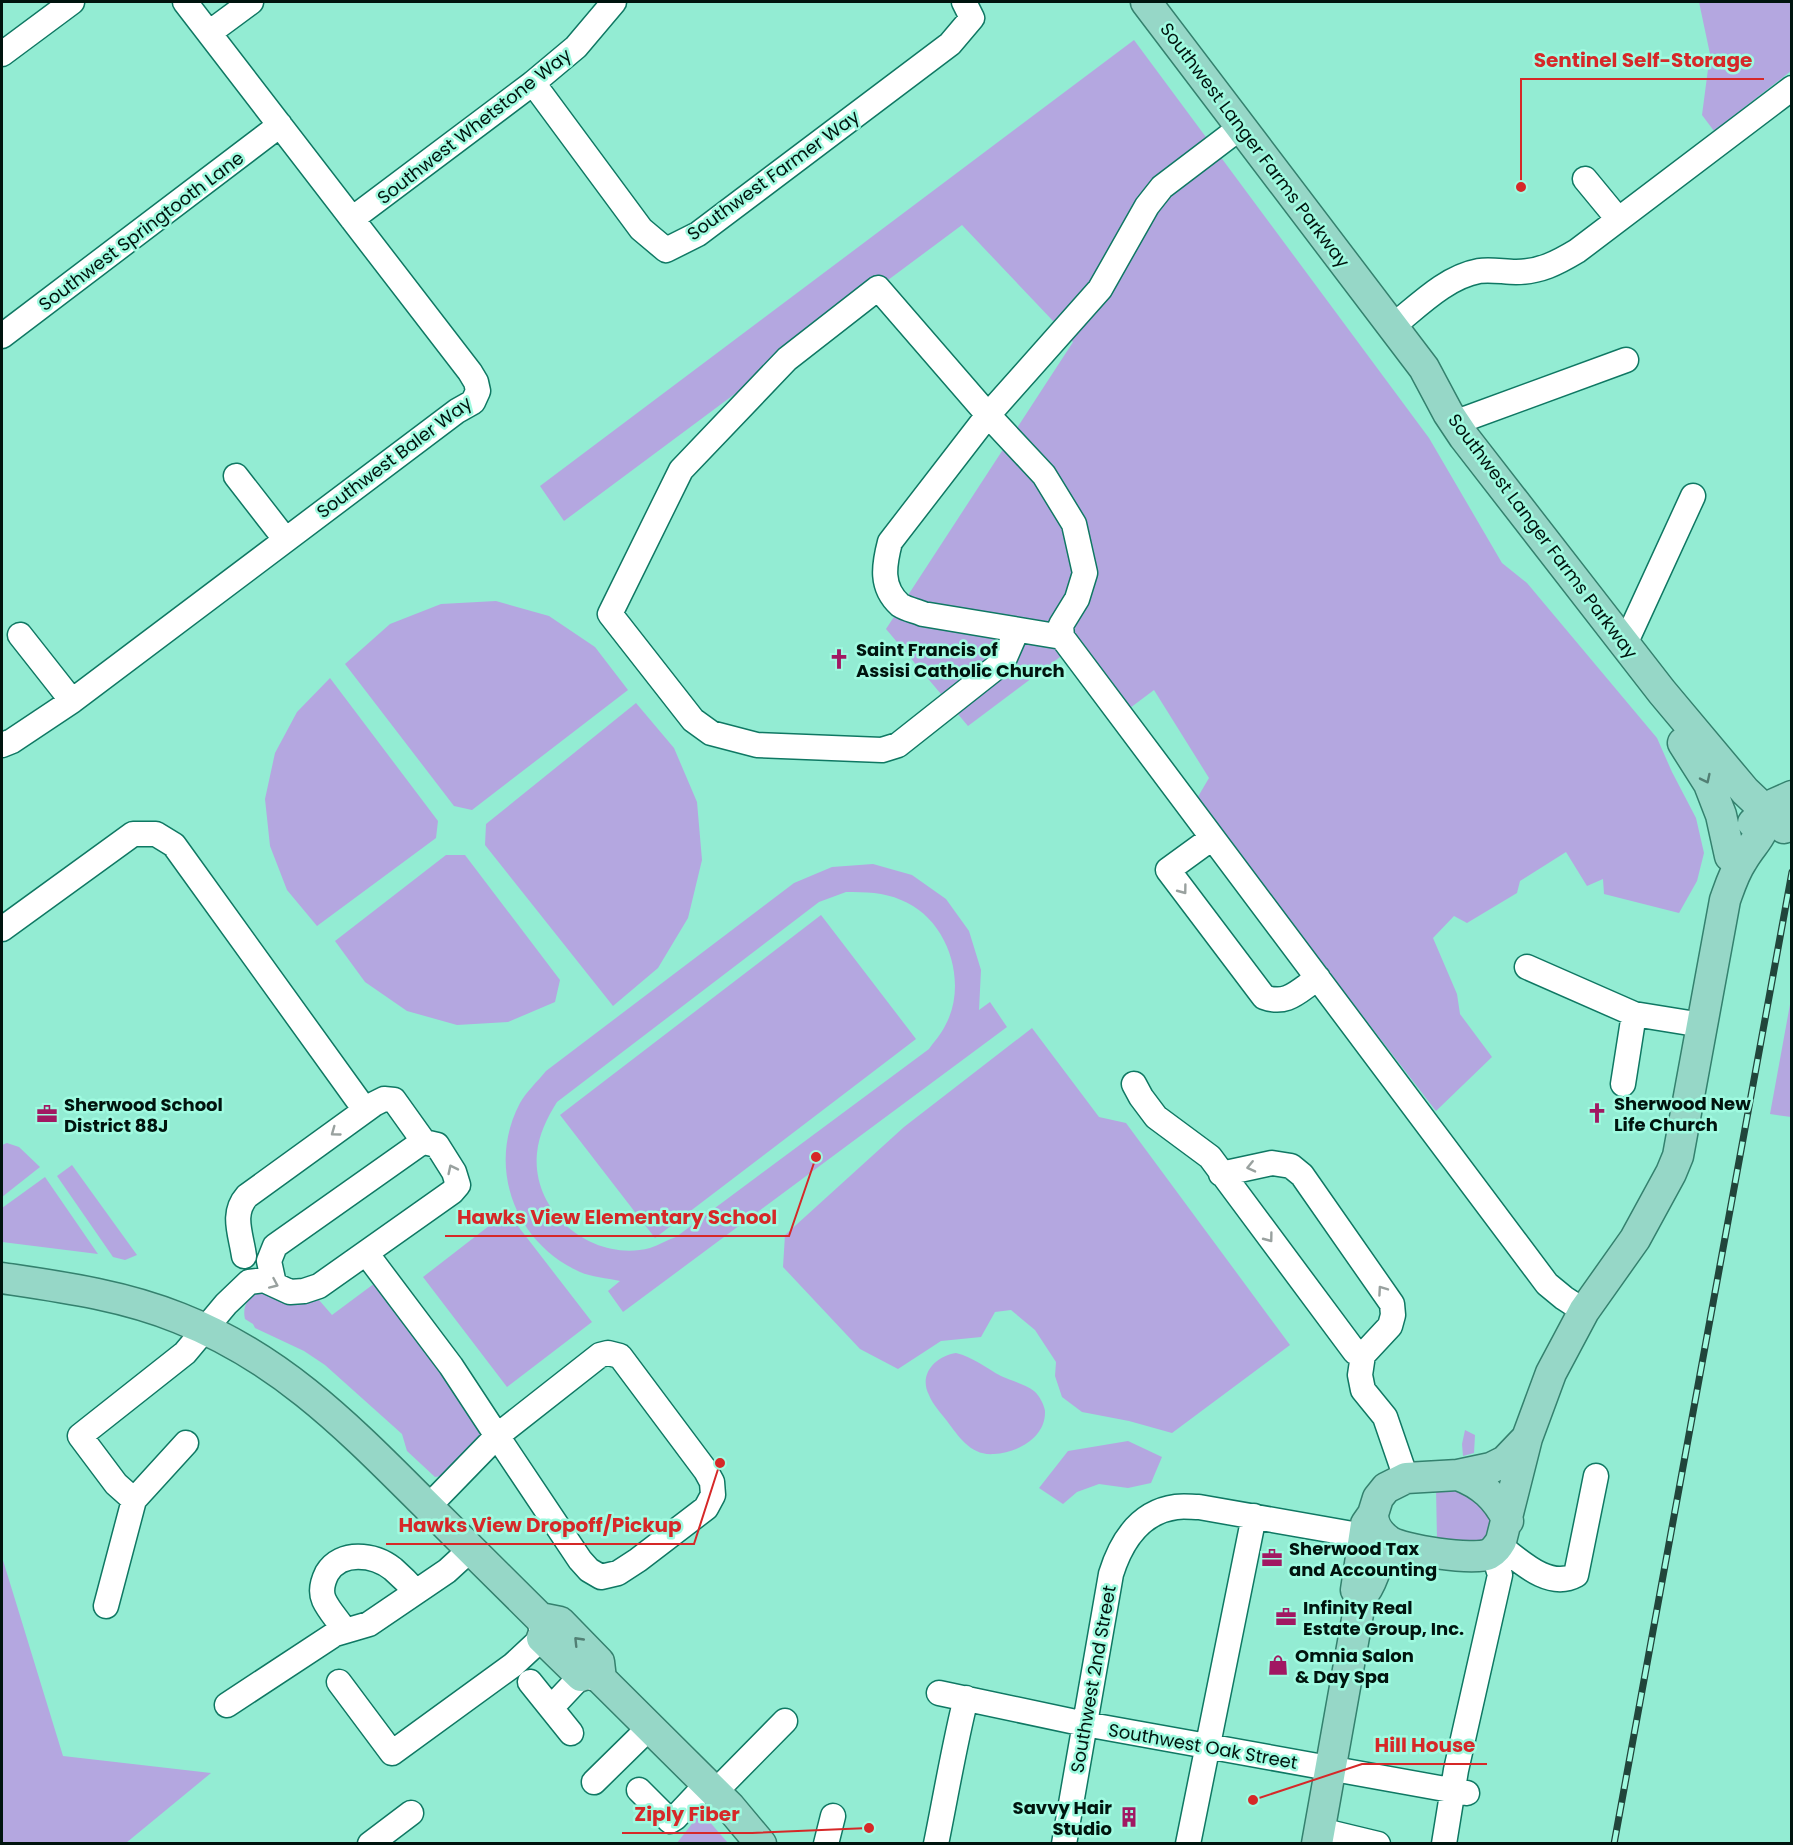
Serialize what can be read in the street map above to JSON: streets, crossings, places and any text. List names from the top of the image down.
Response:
{
  "streets": {
    "main road": ["Southwest Langer Farms Parkway"],
    "street": [
      "Southwest Whetstone Way",
      "Southwest Farmer Way",
      "Southwest Springtooth Lane",
      "Southwest Baler Way",
      "Southwest 2nd Street",
      "Southwest Oak Street"
    ]
  },
  "crossings": [
    ["Southwest Whetstone Way", "Southwest Farmer Way"],
    ["Southwest Whetstone Way", "Southwest Baler Way"],
    ["Southwest Springtooth Lane", "Southwest Baler Way"],
    ["Southwest 2nd Street", "Southwest Oak Street"]
  ],
  "places": {
    "other": [
      "Sentinel Self-Storage",
      "Hawks View Elementary School",
      "Hawks View Dropoff/Pickup",
      "Hill House",
      "Ziply Fiber"
    ],
    "church": ["Saint Francis of Assisi Catholic Church", "Sherwood New Life Church"],
    "office": ["Sherwood School District 88J", "Sherwood Tax and Accounting", "Infinity Real Estate Group, Inc."],
    "shop": ["Omnia Salon & Day Spa"],
    "building": ["Savvy Hair Studio"]
  }
}
